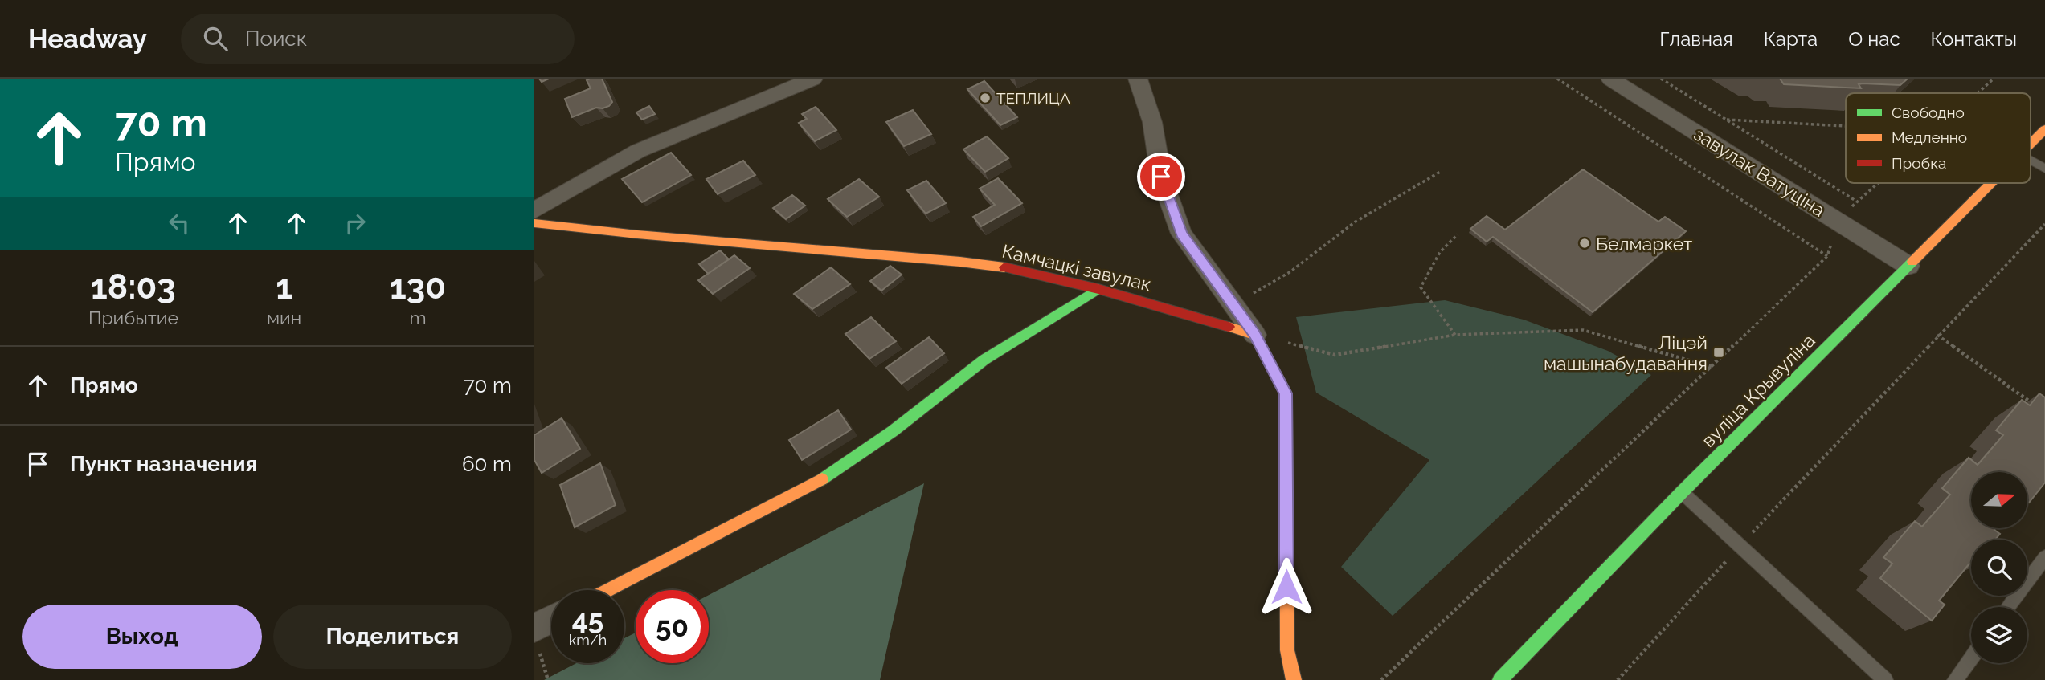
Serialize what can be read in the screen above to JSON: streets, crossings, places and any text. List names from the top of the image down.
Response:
{
  "streets": {
    "main road": ["Камчацкі завулак", "вуліца Крывуліна"],
    "street": ["завулак Ватуціна"]
  },
  "crossings": [
    ["завулак Ватуціна", "вуліца Крывуліна"]
  ],
  "places": {
    "other": ["ТЕПЛИЦА", "Белмаркет"],
    "transit": ["Ліцэй машынабудавання"]
  },
  "legend": ["Свободно", "Медленно", "Пробка"],
  "north": "right",
  "page": {
    "header": "Headway",
    "search": "Поиск",
    "nav": [
      "Главная",
      "Карта",
      "О нас",
      "Контакты"
    ],
    "turn": ["70 m", "Прямо"],
    "eta": [
      "18:03",
      "Прибытие",
      "1",
      "мин",
      "130",
      "m"
    ],
    "list": [
      {
        "name": "Прямо",
        "value": "70 m"
      },
      {
        "name": "Пункт назначения",
        "value": "60 m"
      }
    ],
    "speed": "45 km/h",
    "limit": "50",
    "buttons": ["Выход", "Поделиться"]
  }
}
